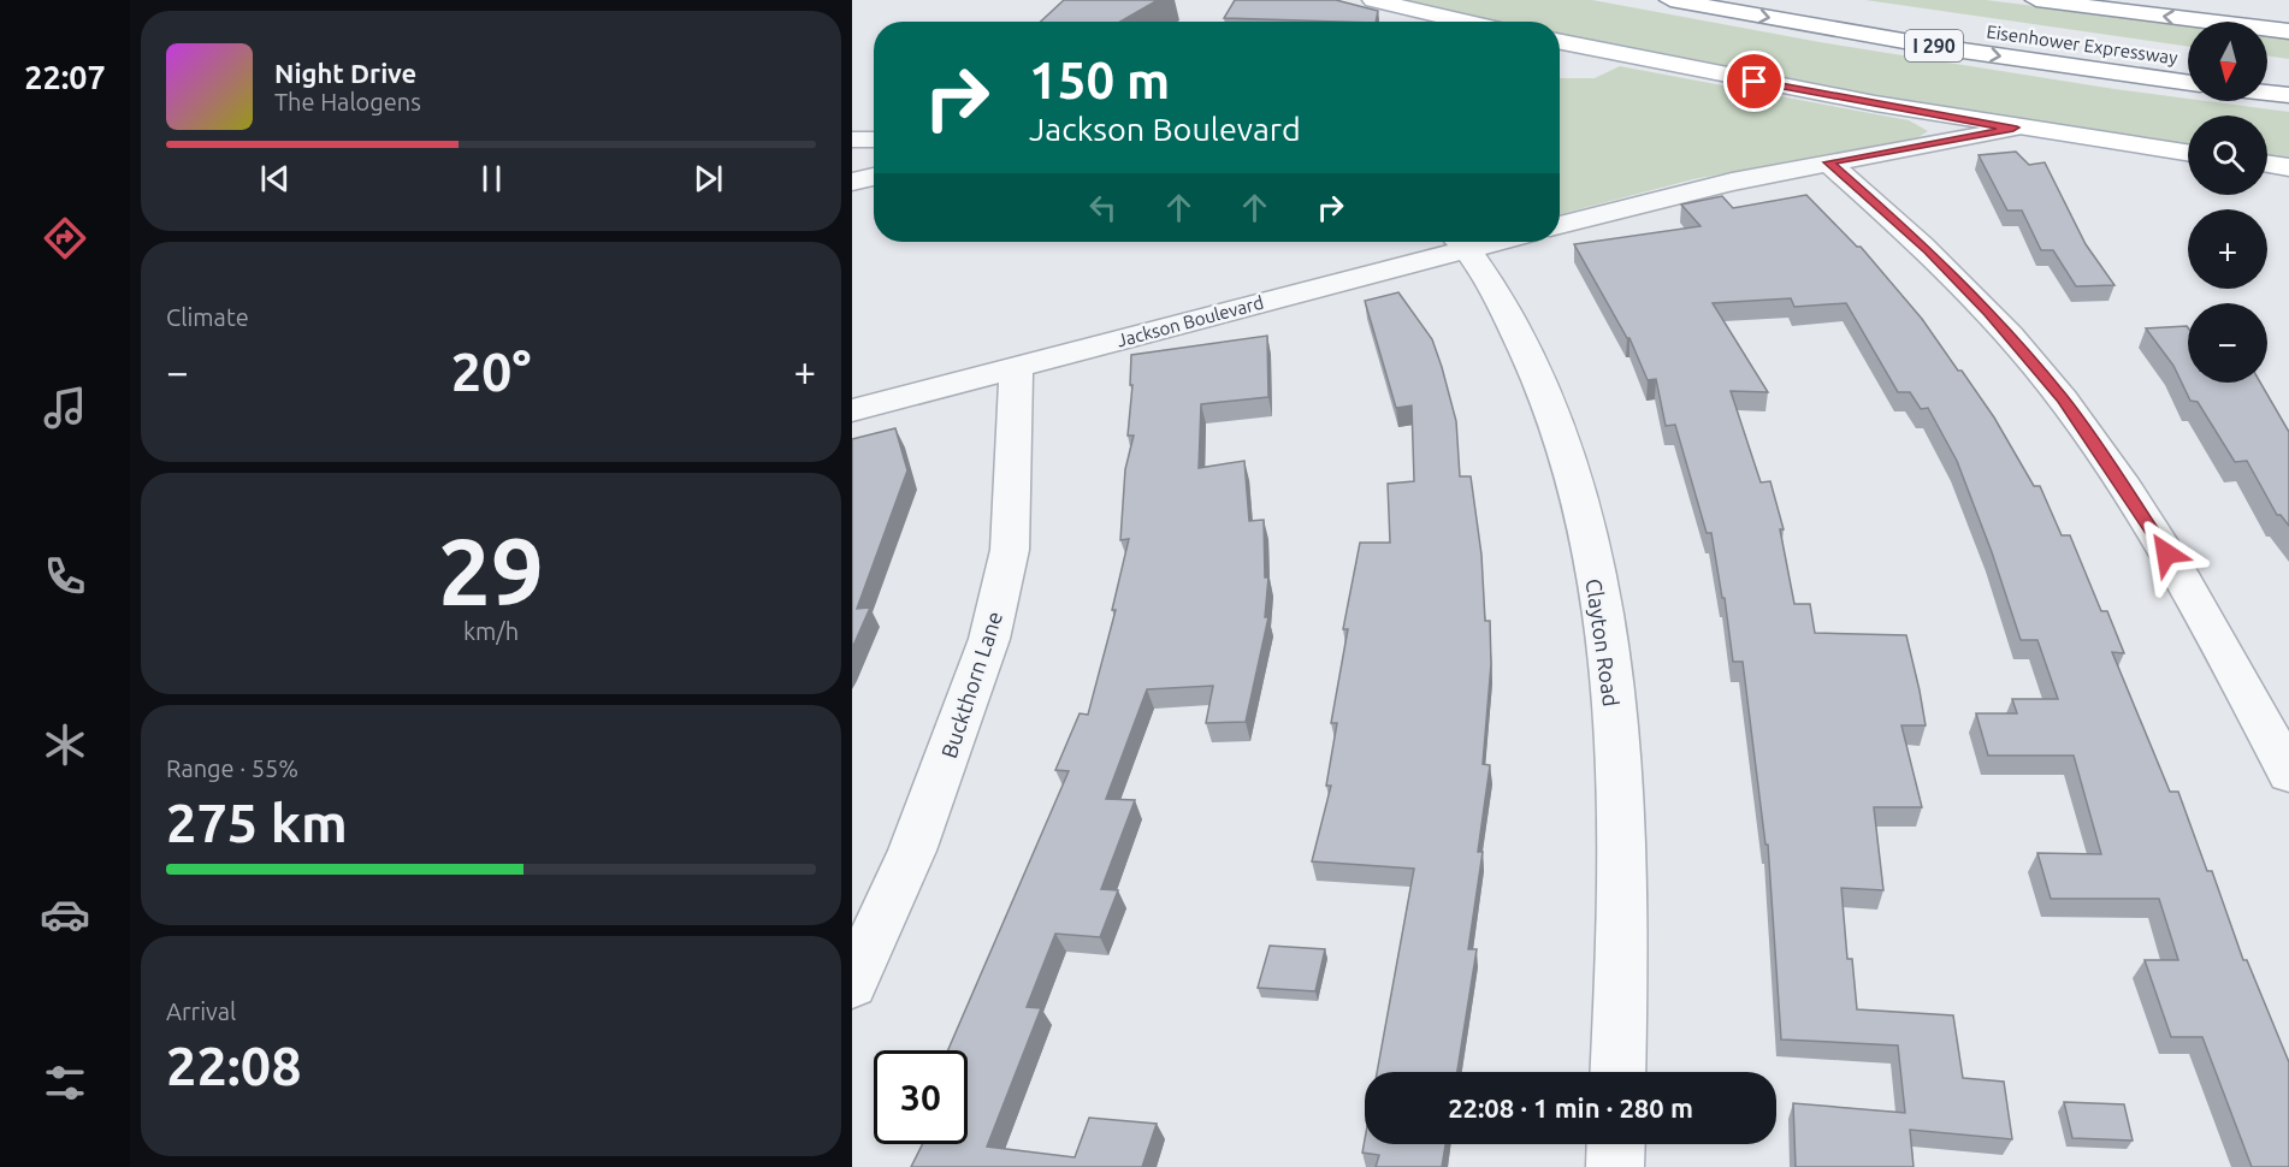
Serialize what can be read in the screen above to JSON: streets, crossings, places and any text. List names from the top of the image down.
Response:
{
  "streets": {
    "main road": ["Eisenhower Expressway", "I 290"],
    "street": ["Jackson Boulevard", "Clayton Road", "Buckthorn Lane"]
  },
  "crossings": [
    ["Jackson Boulevard", "Buckthorn Lane"]
  ],
  "north": "bottom",
  "page": {
    "tabs": "22:07",
    "map_buttons": ["+", "−"],
    "turn": ["150 m", "Jackson Boulevard"],
    "song": ["Night Drive", "The Halogens"],
    "tile": [
      "Climate",
      ["29", "km/h"],
      ["Range · 55%", "275 km"],
      ["Arrival", "22:08"]
    ],
    "heat": ["−", "20°", "+"],
    "limit": "30",
    "trip": "22:08 · 1 min · 280 m"
  }
}
